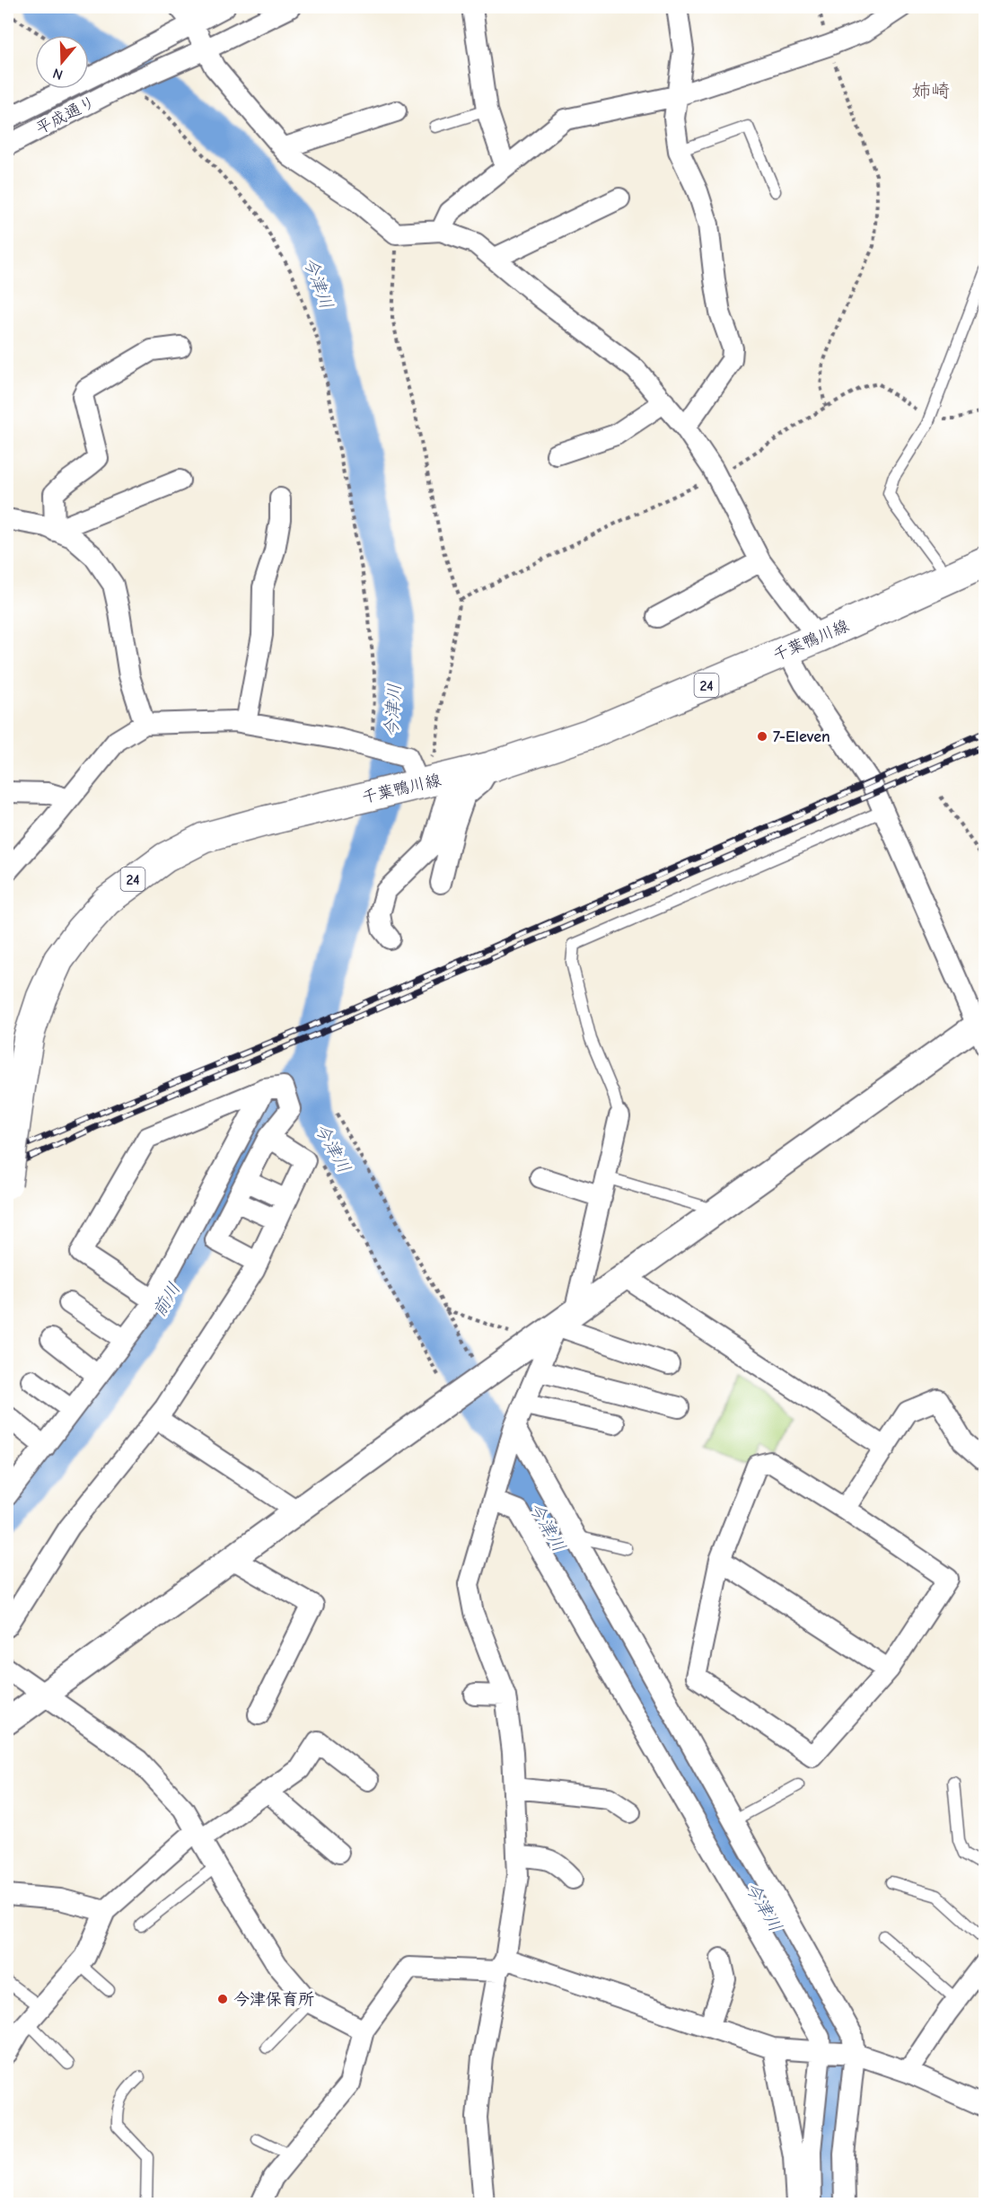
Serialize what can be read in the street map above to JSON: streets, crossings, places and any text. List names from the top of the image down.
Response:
{
  "streets": {
    "main road": ["千葉鴨川線", "24"],
    "street": ["平成通り"]
  },
  "districts": ["姉崎"],
  "water": ["今津川", "前川"],
  "places": ["7-Eleven", "今津保育所"],
  "north": "bottom"
}
